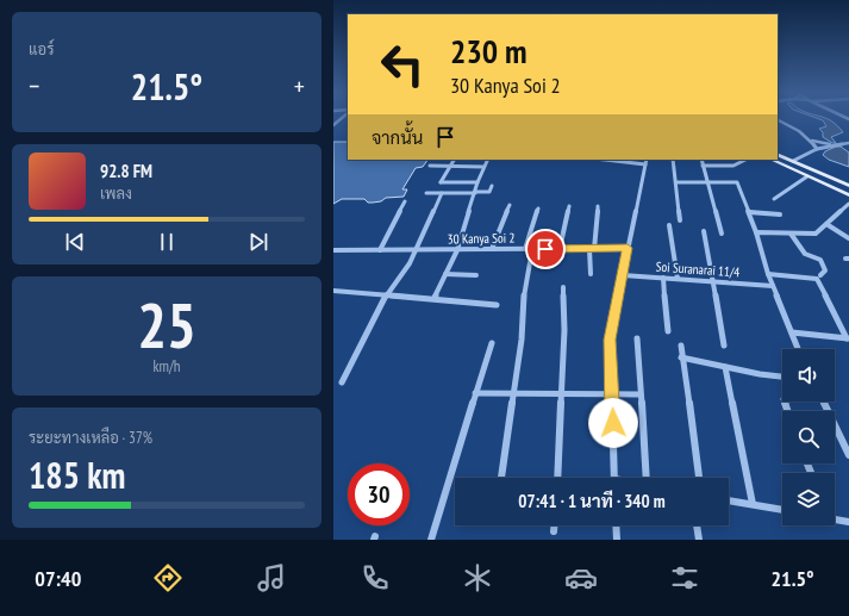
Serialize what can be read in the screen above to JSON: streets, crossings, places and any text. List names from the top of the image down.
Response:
{
  "streets": {
    "street": ["30 Kanya Soi 2", "Soi Suranarai 11/4"]
  },
  "page": {
    "tile": [
      "แอร์",
      ["25", "km/h"],
      ["ระยะทางเหลือ · 37%", "185 km"]
    ],
    "turn": ["230 m", "30 Kanya Soi 2"],
    "heat": ["−", "21.5°", "+"],
    "then": "จากนั้น",
    "song": ["92.8 FM", "เพลง"],
    "limit": "30",
    "trip": "07:41 · 1 นาที · 340 m",
    "tabs": ["07:40", "21.5°"]
  }
}
